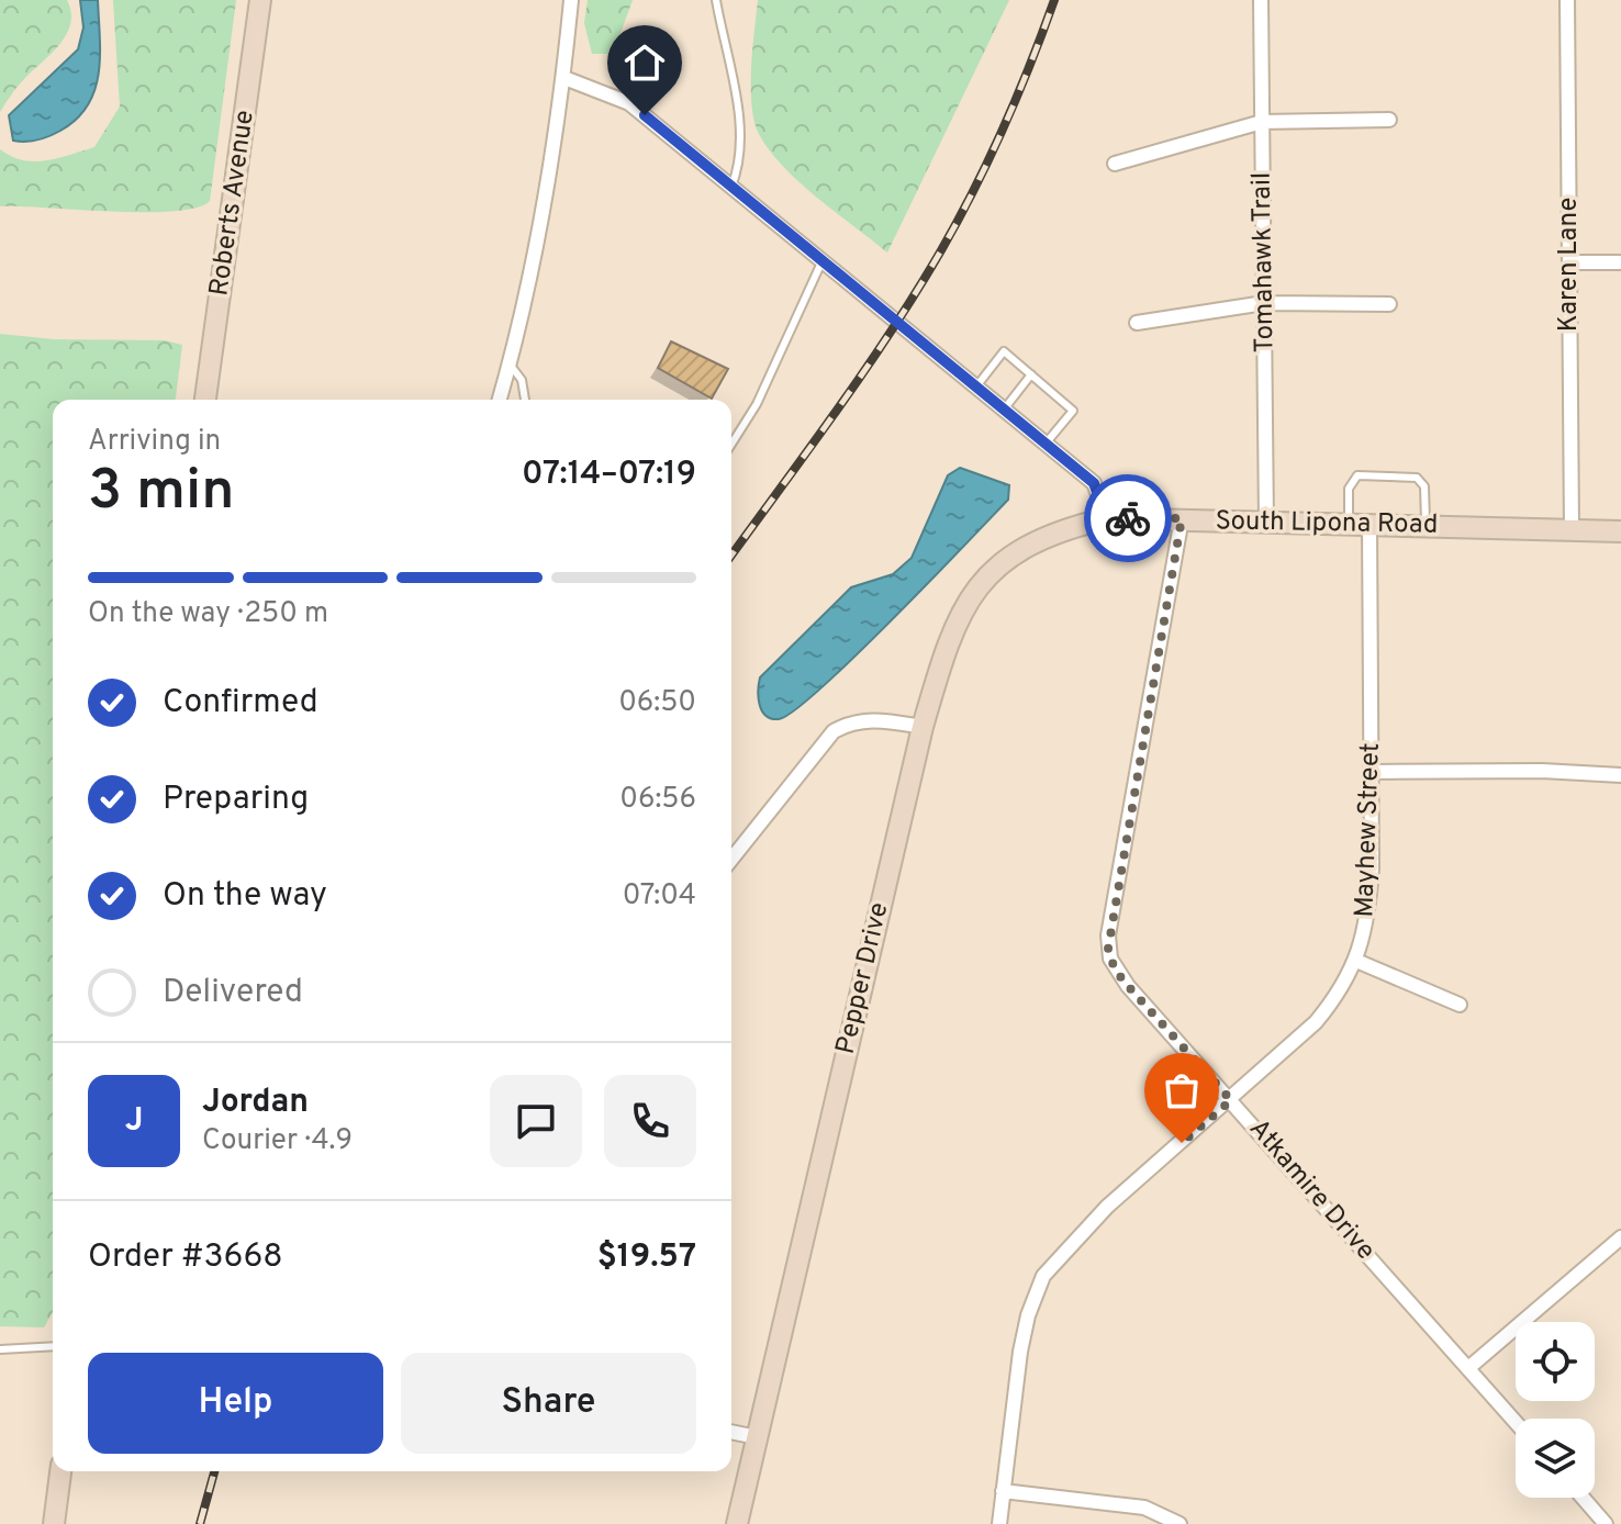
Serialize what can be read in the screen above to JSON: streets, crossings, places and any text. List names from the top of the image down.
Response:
{
  "streets": {
    "street": [
      "Roberts Avenue",
      "Tomahawk Trail",
      "Karen Lane",
      "South Lipona Road",
      "Mayhew Street",
      "Pepper Drive",
      "Atkamire Drive"
    ]
  },
  "crossings": [
    ["Tomahawk Trail", "South Lipona Road"],
    ["Karen Lane", "South Lipona Road"],
    ["South Lipona Road", "Mayhew Street"],
    ["South Lipona Road", "Pepper Drive"],
    ["South Lipona Road", "Atkamire Drive"],
    ["Mayhew Street", "Atkamire Drive"]
  ],
  "page": {
    "heading": ["3 min", "Arriving in", "07:14–07:19"],
    "panel": [
      "Jordan",
      "Courier · 4.9",
      "Order #3668",
      "$19.57"
    ],
    "bar": "On the way · 250 m",
    "list": [
      ["Confirmed", "06:50"],
      ["Preparing", "06:56"],
      ["On the way", "07:04"],
      "Delivered"
    ],
    "round": "J",
    "buttons": ["Help", "Share"]
  }
}
